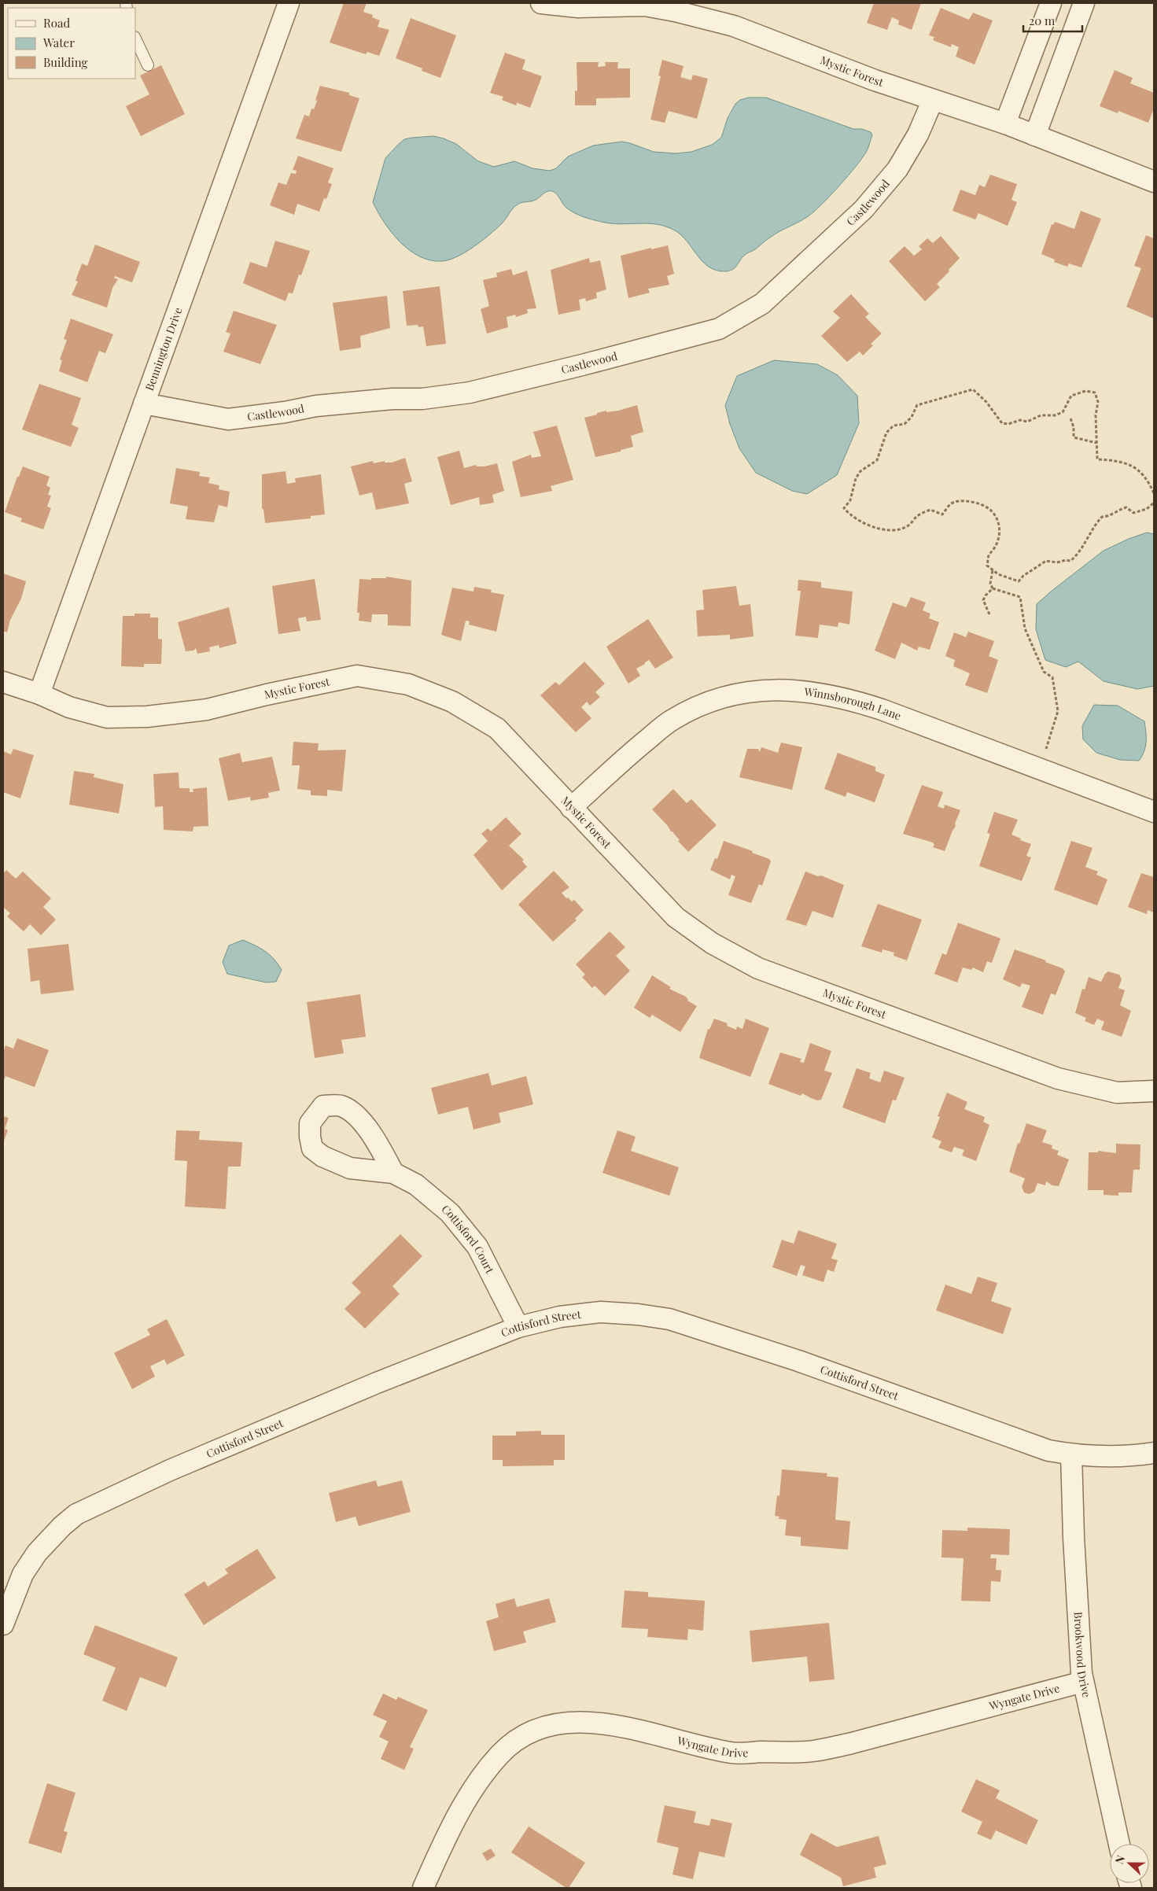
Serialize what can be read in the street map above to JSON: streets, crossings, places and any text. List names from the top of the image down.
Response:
{
  "streets": {
    "street": [
      "Mystic Forest",
      "Castlewood",
      "Bennington Drive",
      "Winnsborough Lane",
      "Cottisford Court",
      "Cottisford Street",
      "Brookwood Drive",
      "Wyngate Drive"
    ]
  },
  "crossings": [
    ["Mystic Forest", "Castlewood"],
    ["Mystic Forest", "Bennington Drive"],
    ["Mystic Forest", "Winnsborough Lane"],
    ["Castlewood", "Bennington Drive"],
    ["Cottisford Court", "Cottisford Street"],
    ["Cottisford Street", "Brookwood Drive"],
    ["Brookwood Drive", "Wyngate Drive"]
  ],
  "legend": ["Road", "Water", "Building"],
  "scale_bar": "20 m",
  "north": "left"
}
